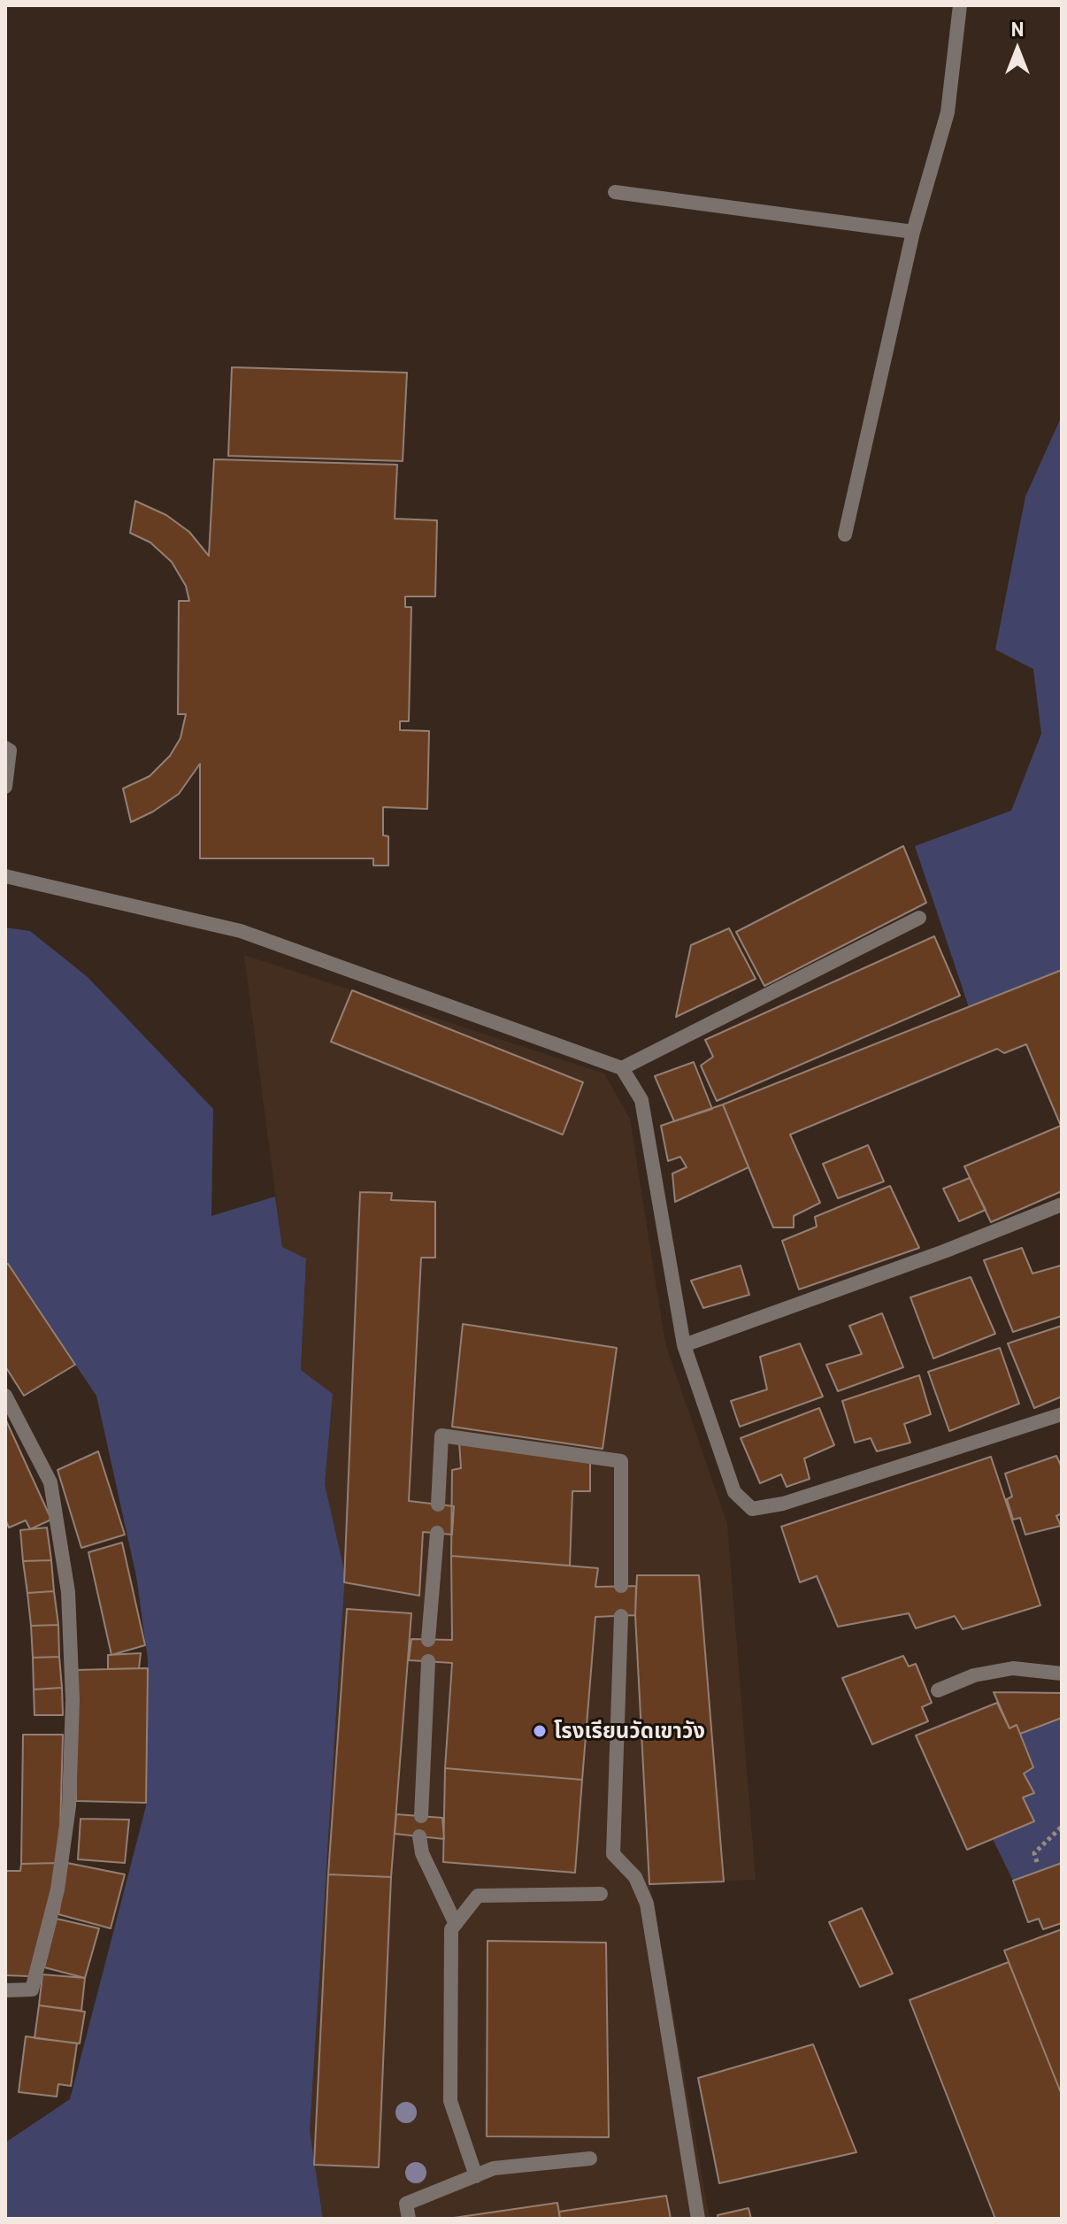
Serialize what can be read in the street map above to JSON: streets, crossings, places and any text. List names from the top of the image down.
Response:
{
  "places": ["โรงเรียนวัดเขาวัง"],
  "north": "top"
}
